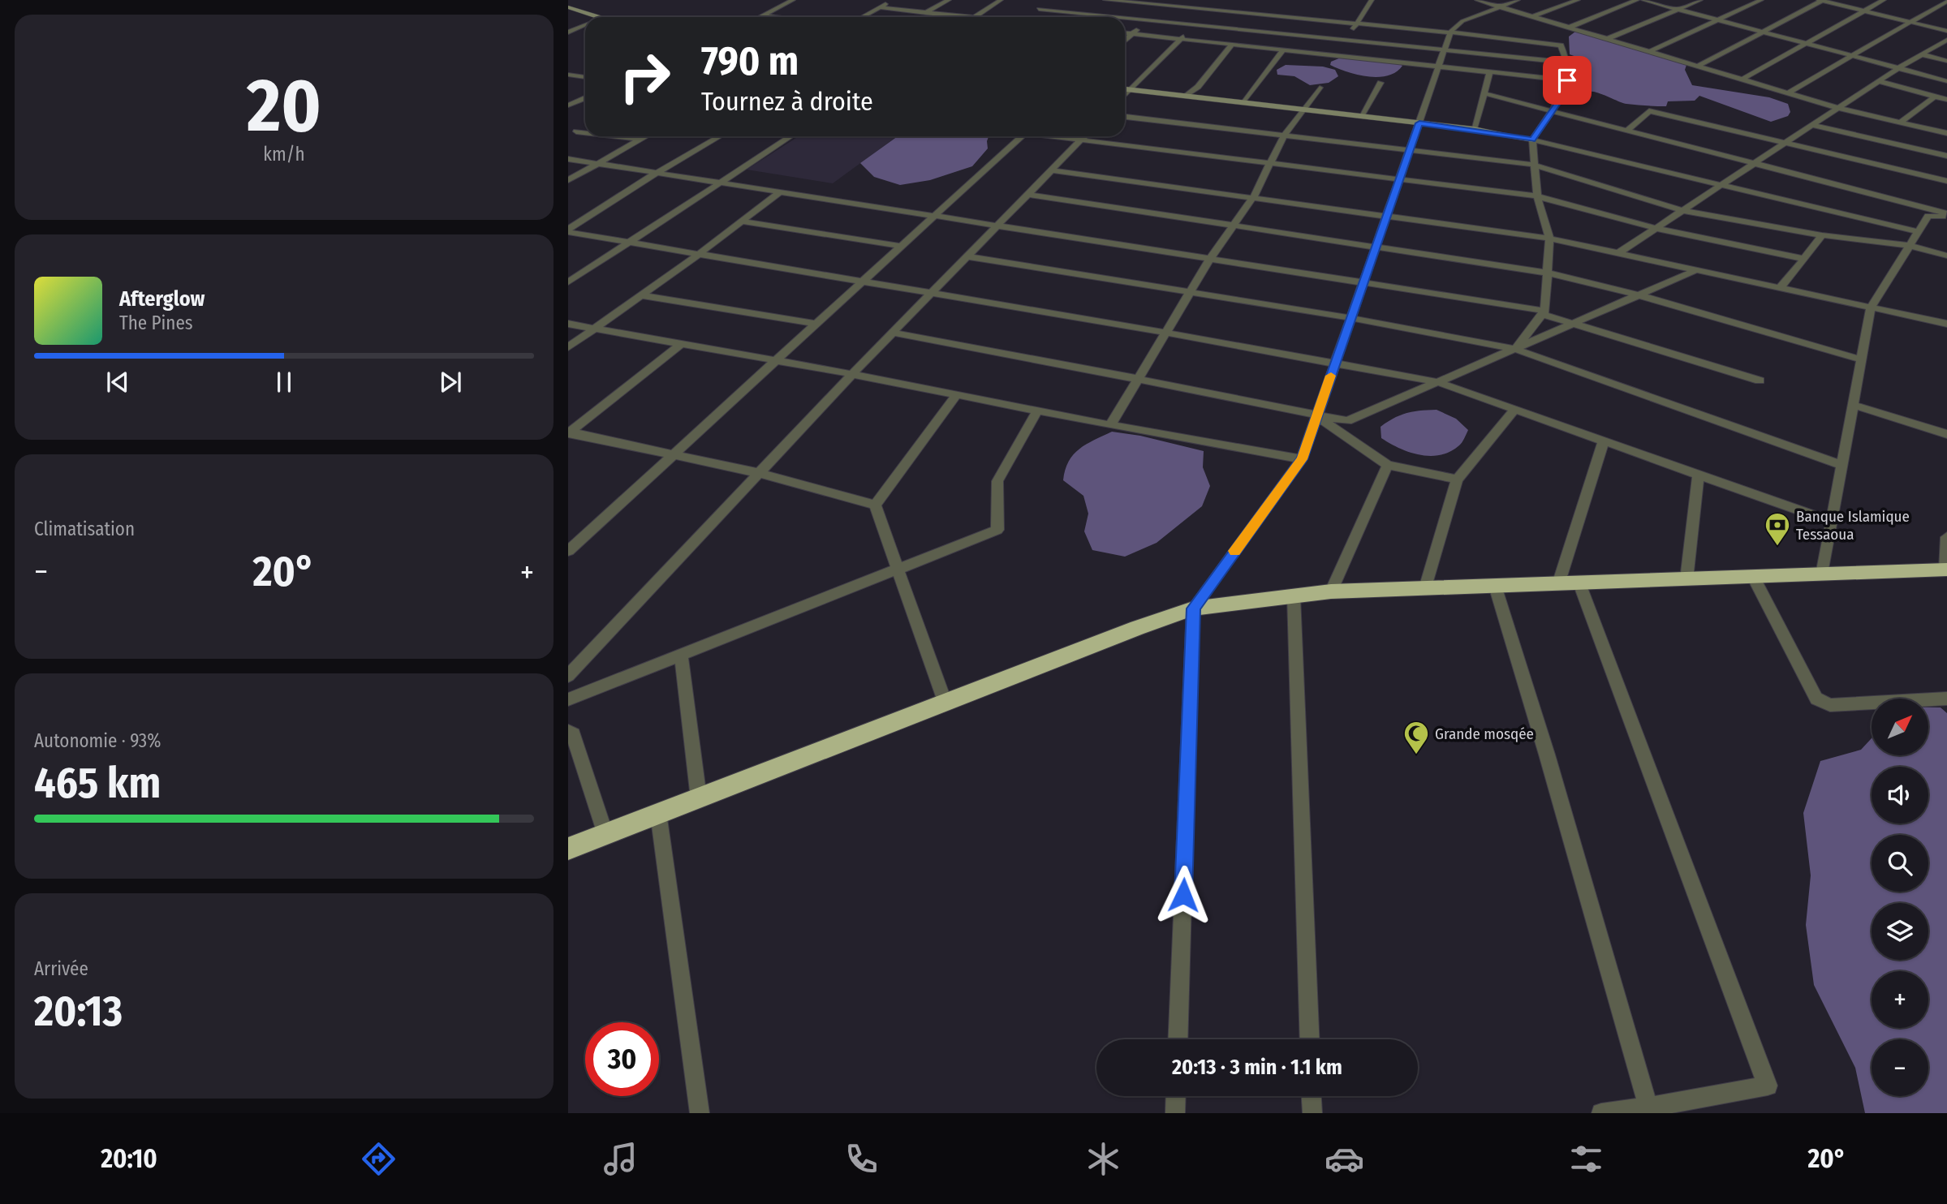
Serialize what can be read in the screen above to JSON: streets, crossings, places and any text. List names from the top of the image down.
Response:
{
  "places": {
    "bank": ["Banque Islamique Tessaoua"],
    "mosque": ["Grande mosqée"]
  },
  "north": "top right",
  "page": {
    "tile": [
      ["20", "km/h"],
      "Climatisation",
      ["Autonomie · 93%", "465 km"],
      ["Arrivée", "20:13"]
    ],
    "turn": ["790 m", "Tournez à droite"],
    "song": ["Afterglow", "The Pines"],
    "heat": ["−", "20°", "+"],
    "map_buttons": ["+", "−"],
    "limit": "30",
    "trip": "20:13 · 3 min · 1.1 km",
    "tabs": ["20:10", "20°"]
  }
}
